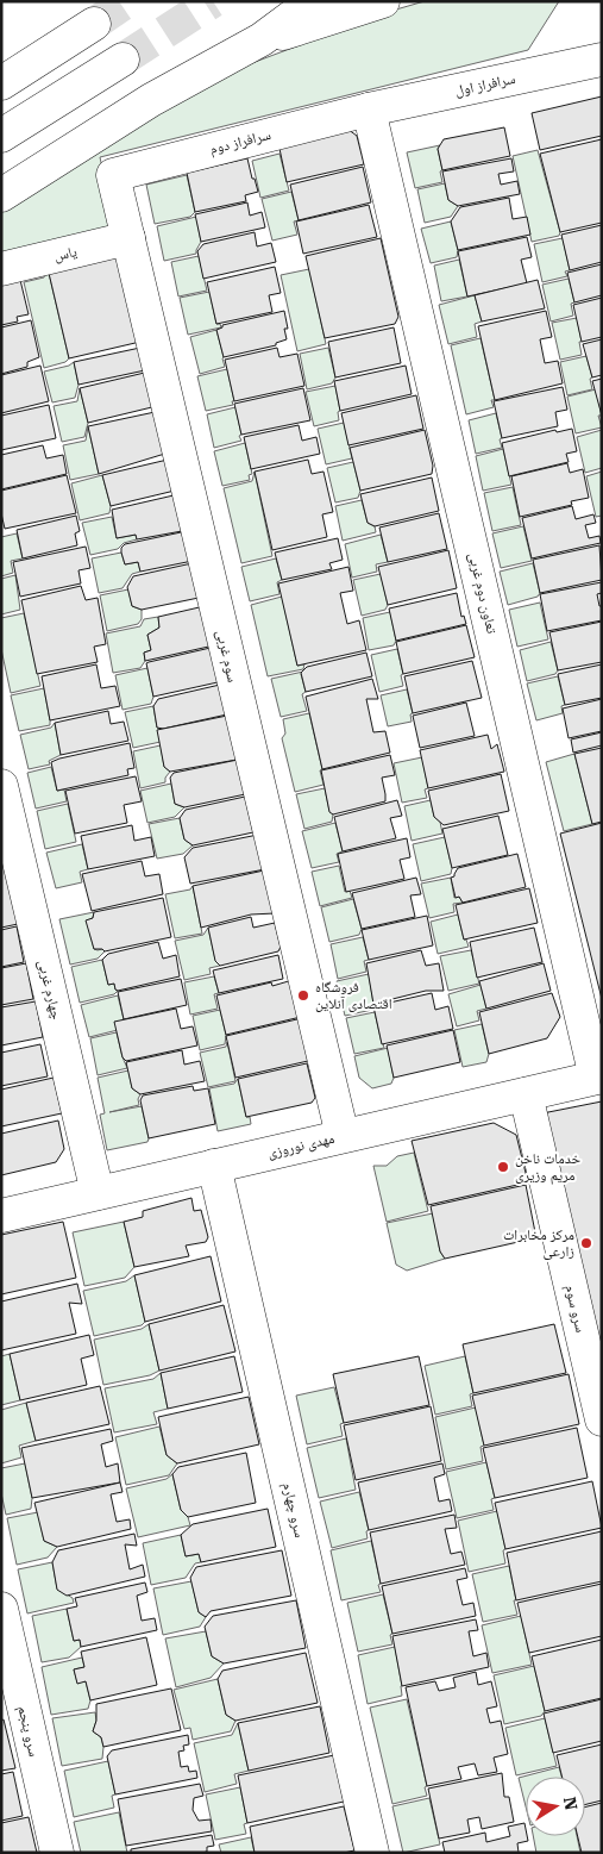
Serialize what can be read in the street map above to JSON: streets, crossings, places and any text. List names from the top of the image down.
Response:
{
  "streets": {
    "main road": [
      "سرافراز اول",
      "سرافراز دوم",
      "یاس",
      "تعاون دوم غربی",
      "سوم غربی",
      "چهارم غربی",
      "مهدی نوروزی",
      "سرو سوم",
      "سرو چهارم",
      "سرو پنجم"
    ]
  },
  "crossings": [
    ["سرافراز اول", "سرافراز دوم"],
    ["سرافراز اول", "تعاون دوم غربی"],
    ["سرافراز دوم", "تعاون دوم غربی"],
    ["سرافراز دوم", "سوم غربی"],
    ["یاس", "سوم غربی"],
    ["تعاون دوم غربی", "مهدی نوروزی"],
    ["سوم غربی", "مهدی نوروزی"],
    ["چهارم غربی", "مهدی نوروزی"],
    ["مهدی نوروزی", "سرو سوم"],
    ["مهدی نوروزی", "سرو چهارم"]
  ],
  "places": ["فروشگاه اقتصادی آنلاین", "خدمات ناخن مریم وزیری", "مرکز مخابرات زارعی"],
  "north": "right"
}
